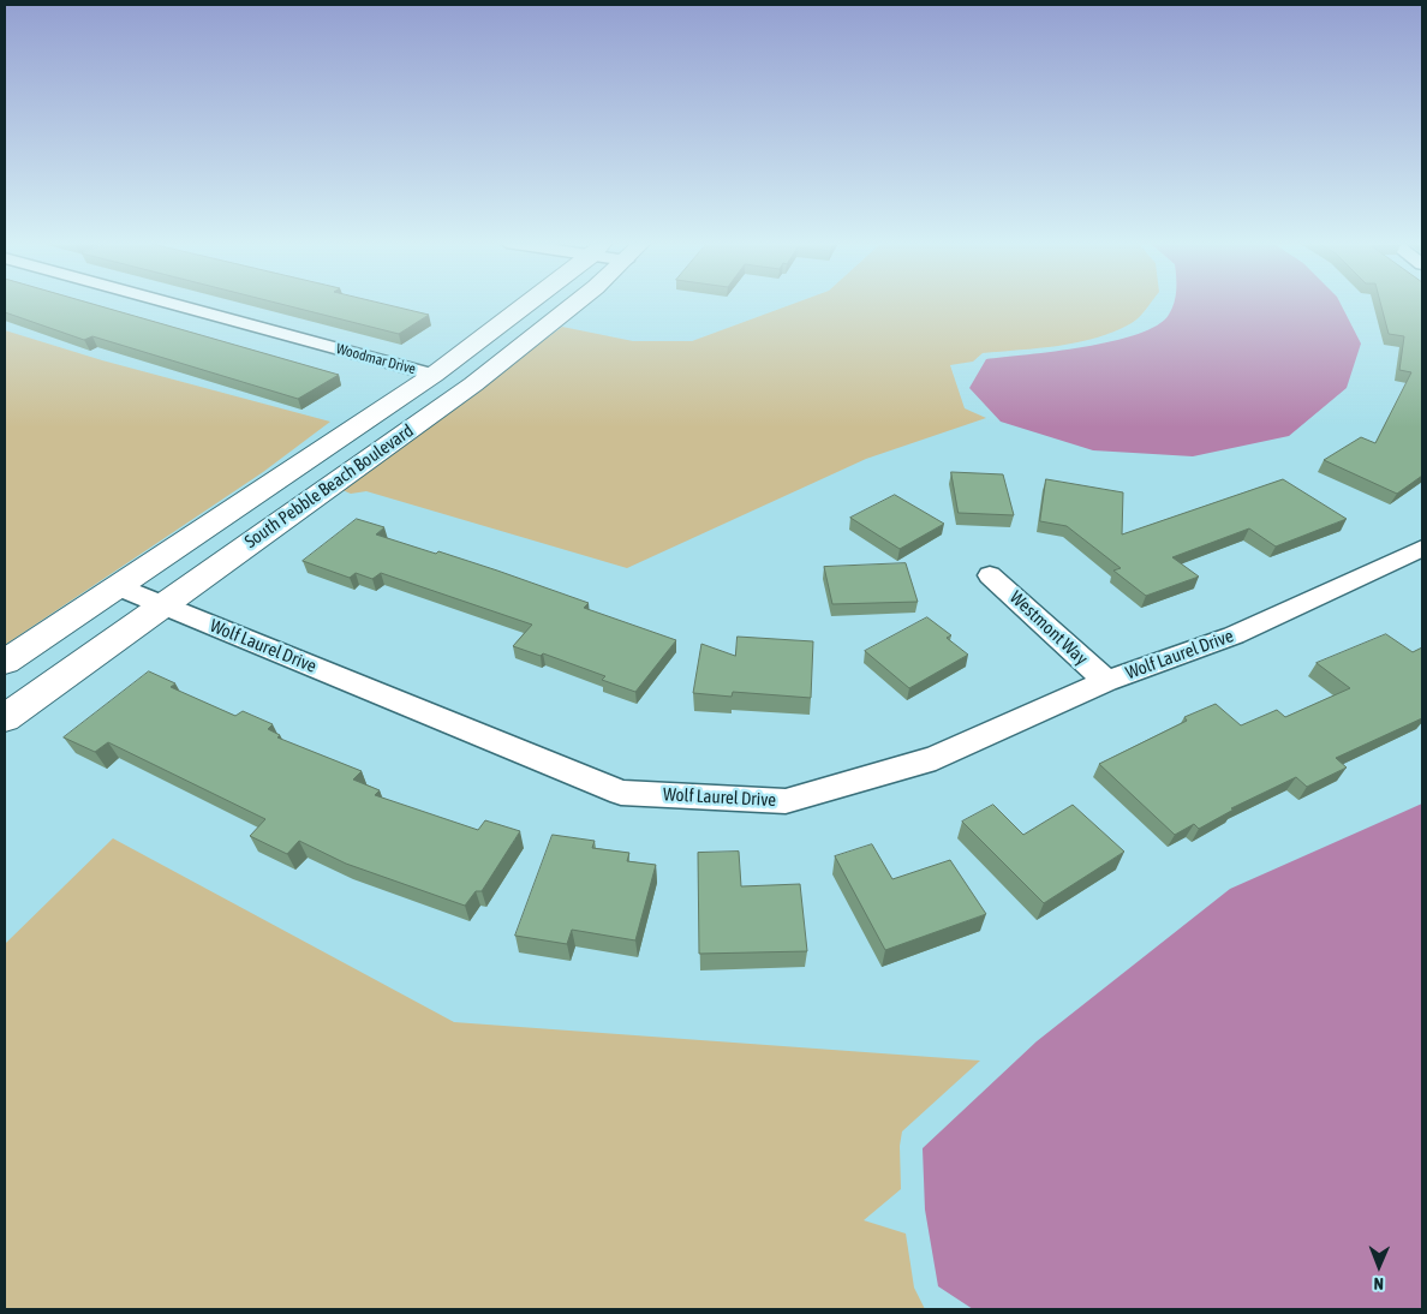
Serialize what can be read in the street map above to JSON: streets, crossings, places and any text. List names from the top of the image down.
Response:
{
  "streets": {
    "street": [
      "Woodmar Drive",
      "South Pebble Beach Boulevard",
      "Westmont Way",
      "Wolf Laurel Drive"
    ]
  },
  "crossings": [
    ["Woodmar Drive", "South Pebble Beach Boulevard"],
    ["South Pebble Beach Boulevard", "Wolf Laurel Drive"],
    ["Westmont Way", "Wolf Laurel Drive"]
  ],
  "north": "bottom"
}
